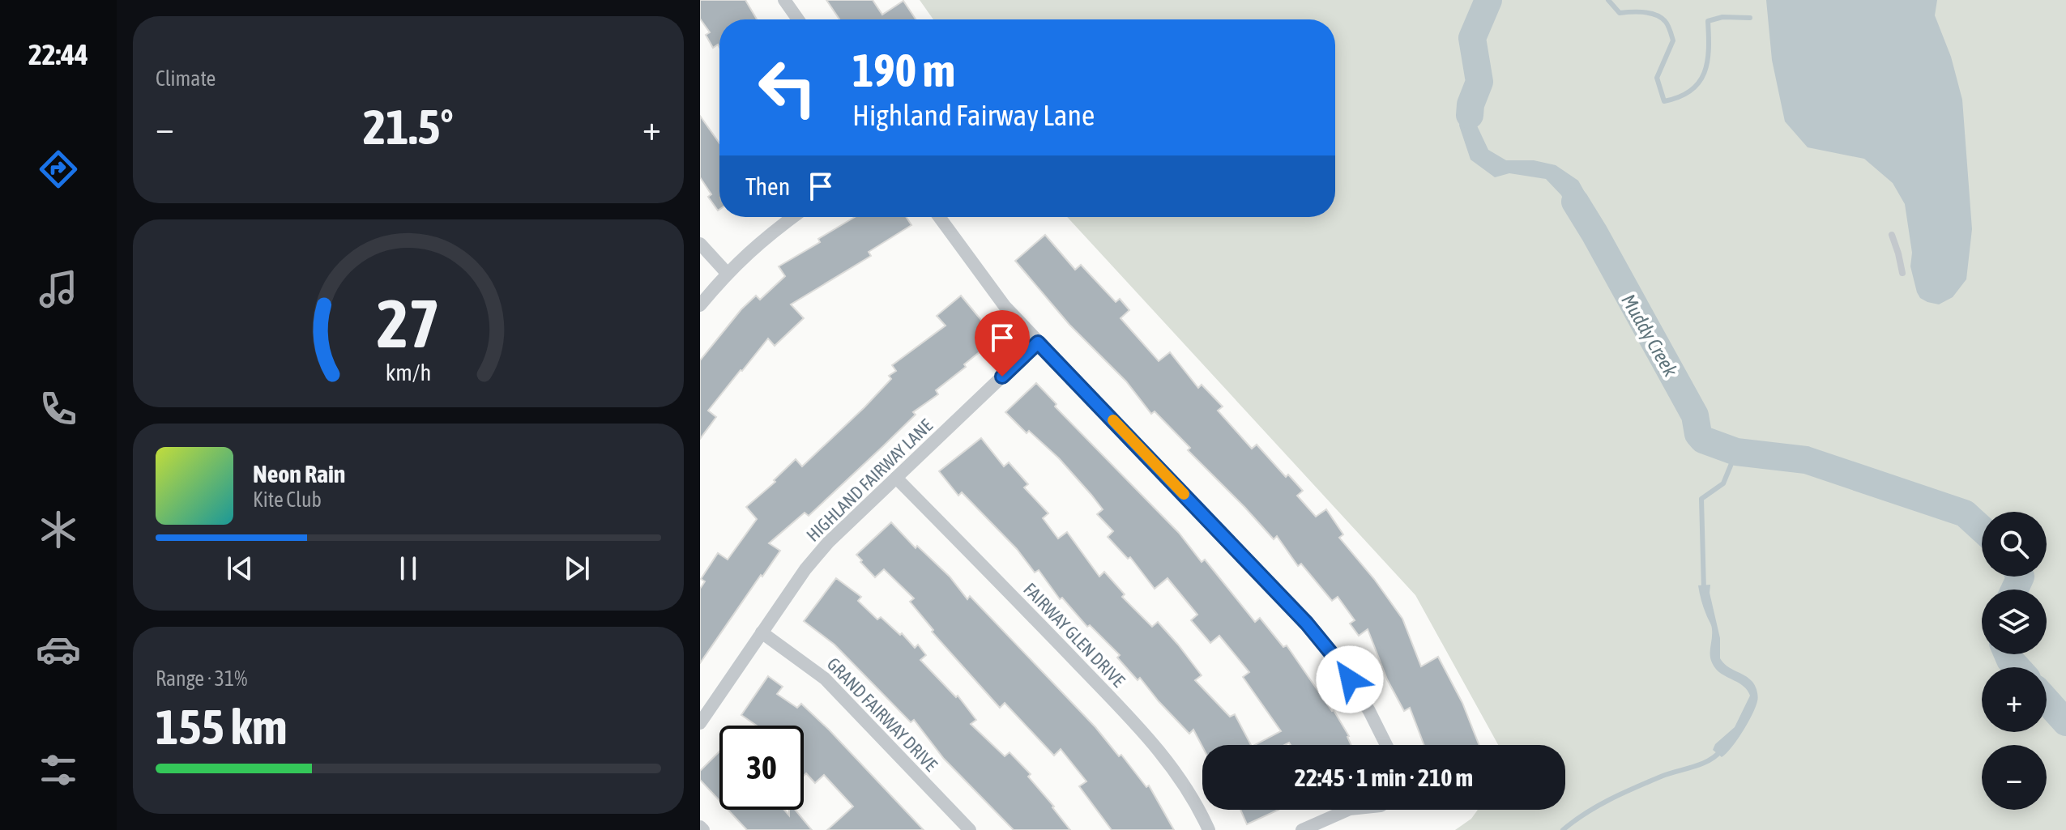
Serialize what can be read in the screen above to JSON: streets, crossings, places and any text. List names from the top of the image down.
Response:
{
  "streets": {
    "street": ["HIGHLAND FAIRWAY LANE", "FAIRWAY GLEN DRIVE", "GRAND FAIRWAY DRIVE"]
  },
  "crossings": [
    ["HIGHLAND FAIRWAY LANE", "FAIRWAY GLEN DRIVE"],
    ["HIGHLAND FAIRWAY LANE", "GRAND FAIRWAY DRIVE"]
  ],
  "water": ["Muddy Creek"],
  "page": {
    "tabs": "22:44",
    "tile": [
      "Climate",
      ["Range · 31%", "155 km"]
    ],
    "turn": ["190 m", "Highland Fairway Lane"],
    "heat": ["−", "21.5°", "+"],
    "then": "Then",
    "song": ["Neon Rain", "Kite Club"],
    "map_buttons": ["+", "−"],
    "limit": "30",
    "trip": "22:45 · 1 min · 210 m",
    "gauge": ["27", "km/h"]
  }
}
